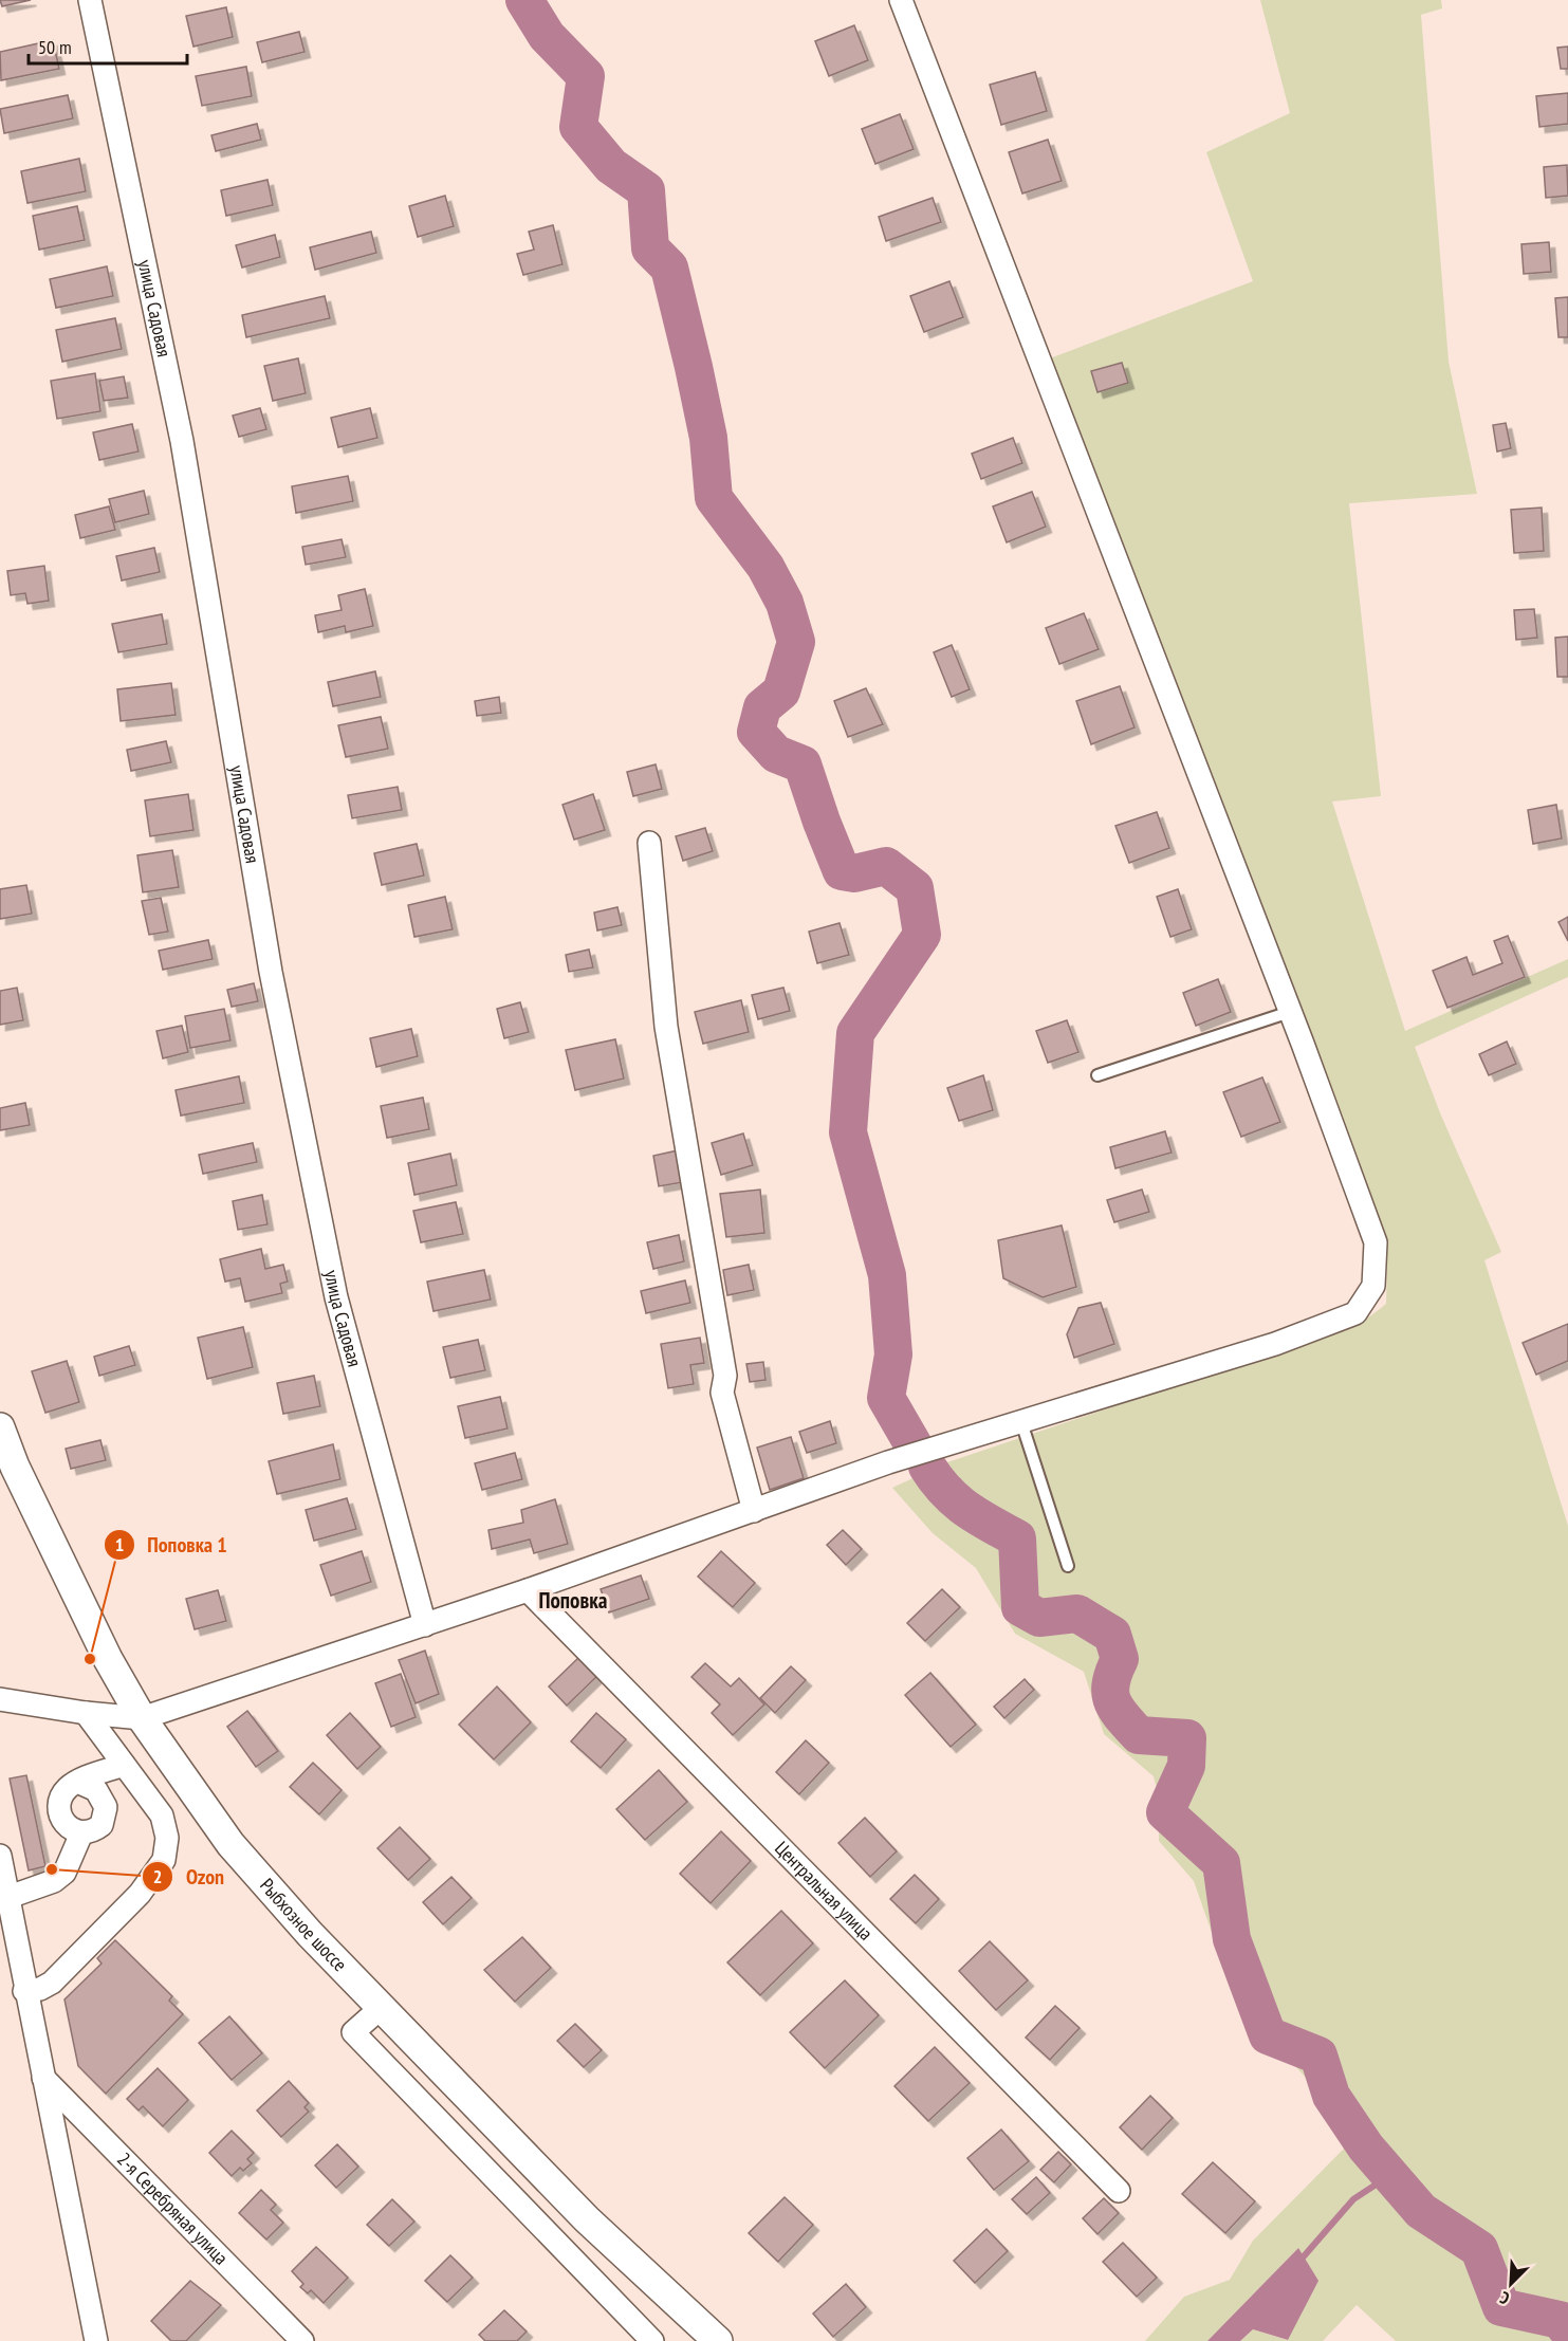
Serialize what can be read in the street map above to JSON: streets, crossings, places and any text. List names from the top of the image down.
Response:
{
  "streets": {
    "street": [
      "улица Садовая",
      "Центральная улица",
      "Рыбхозное шоссе",
      "2-я Серебряная улица"
    ]
  },
  "districts": ["Поповка"],
  "places": ["Поповка 1", "Ozon"],
  "scale_bar": "50 m",
  "north": "bottom left"
}
